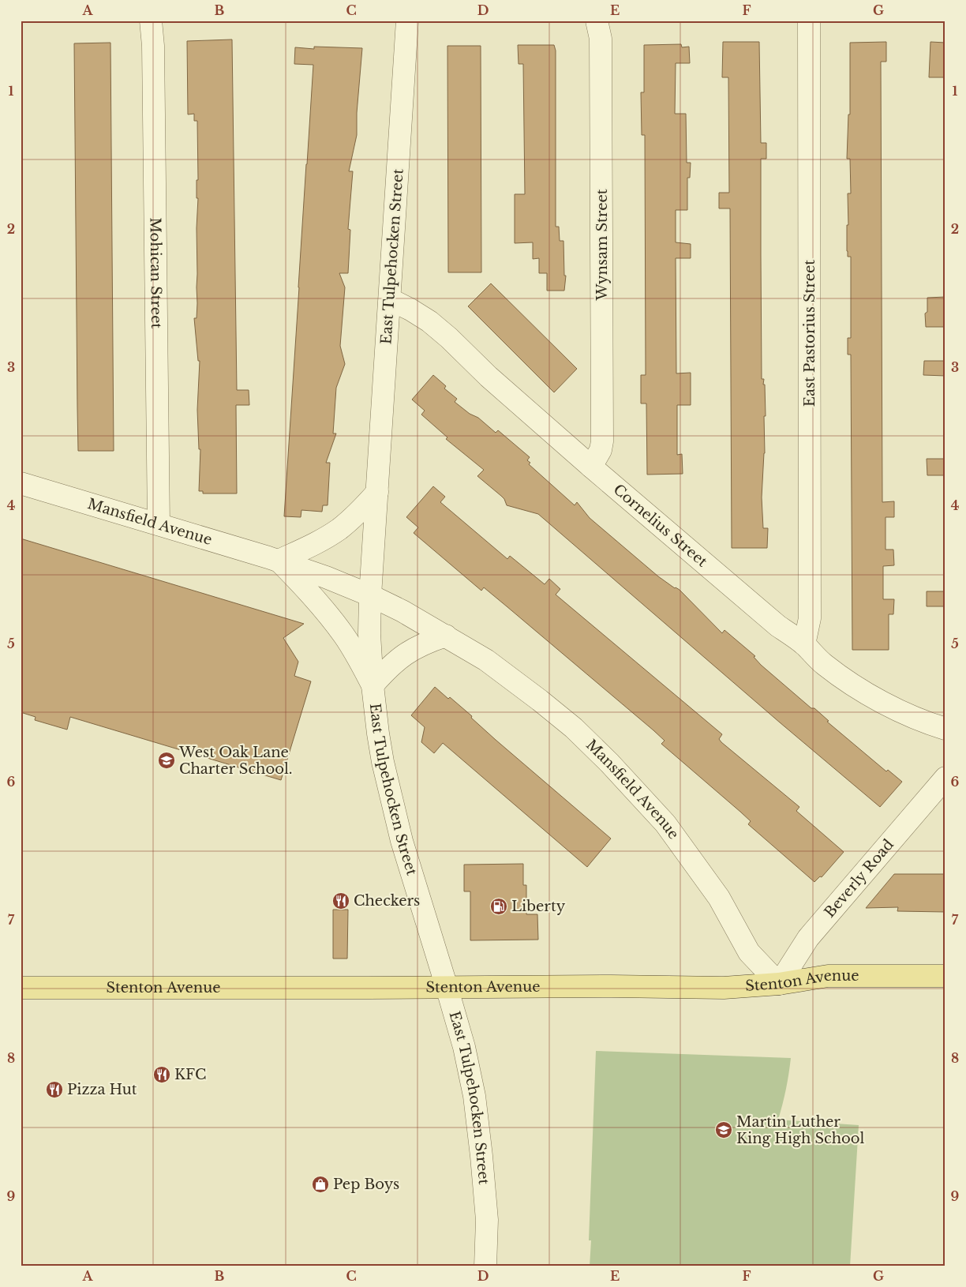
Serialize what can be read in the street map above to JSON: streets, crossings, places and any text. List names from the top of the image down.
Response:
{
  "streets": {
    "main road": ["Stenton Avenue"],
    "street": [
      "Wynsam Street",
      "East Tulpehocken Street",
      "Mohican Street",
      "East Pastorius Street",
      "Mansfield Avenue",
      "Cornelius Street",
      "Beverly Road"
    ]
  },
  "crossings": [
    ["Wynsam Street", "Cornelius Street"],
    ["East Tulpehocken Street", "Mansfield Avenue"],
    ["East Tulpehocken Street", "Cornelius Street"],
    ["East Tulpehocken Street", "Stenton Avenue"],
    ["Mohican Street", "Mansfield Avenue"],
    ["East Pastorius Street", "Cornelius Street"],
    ["Mansfield Avenue", "Beverly Road"],
    ["Mansfield Avenue", "Stenton Avenue"],
    ["Beverly Road", "Stenton Avenue"]
  ],
  "places": {
    "school or university": ["West Oak Lane Charter School.", "Martin Luther King High School"],
    "restaurant": ["Checkers", "KFC", "Pizza Hut"],
    "fuel station": ["Liberty"],
    "shop": ["Pep Boys"]
  },
  "grid": {
    "columns": [
      "A",
      "B",
      "C",
      "D",
      "E",
      "F",
      "G"
    ],
    "rows": [
      "1",
      "2",
      "3",
      "4",
      "5",
      "6",
      "7",
      "8",
      "9"
    ]
  }
}
